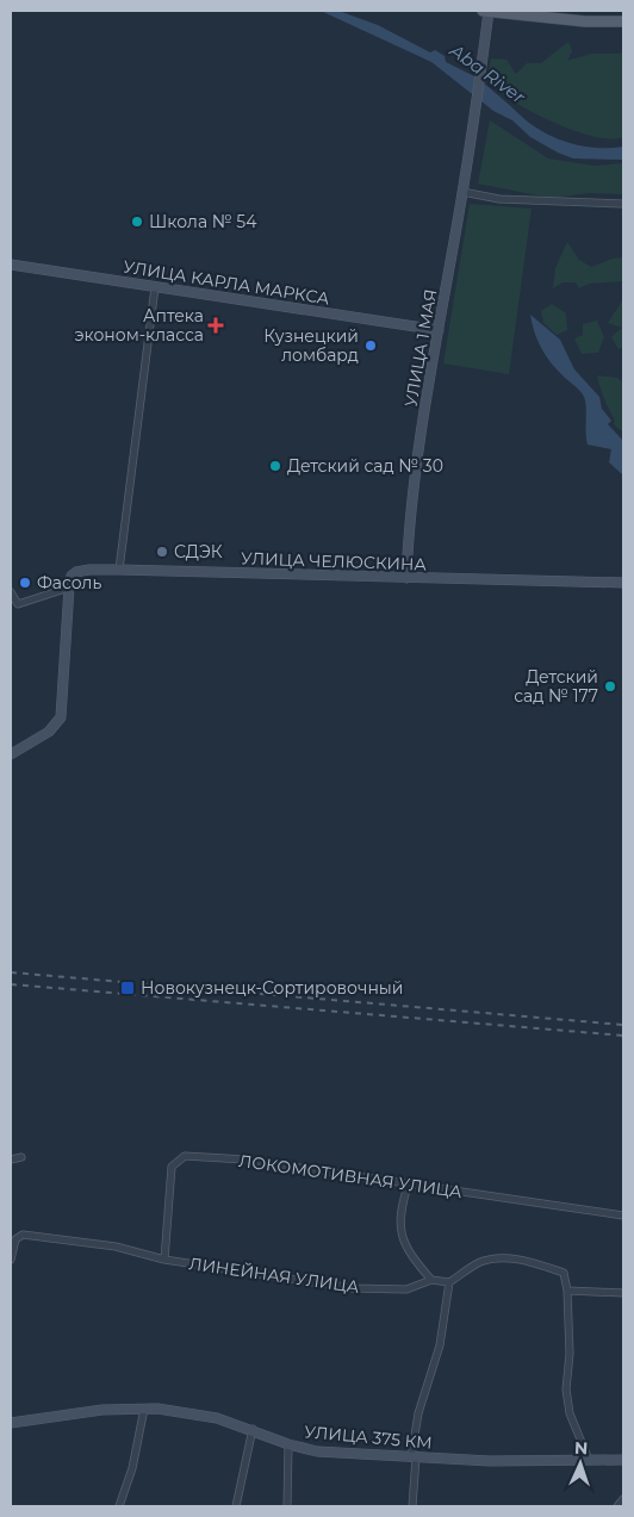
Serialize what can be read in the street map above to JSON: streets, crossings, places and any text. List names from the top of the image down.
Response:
{
  "streets": {
    "street": [
      "УЛИЦА КАРЛА МАРКСА",
      "УЛИЦА 1 МАЯ",
      "УЛИЦА ЧЕЛЮСКИНА",
      "ЛОКОМОТИВНАЯ УЛИЦА",
      "ЛИНЕЙНАЯ УЛИЦА",
      "УЛИЦА 375 КМ"
    ]
  },
  "crossings": [
    ["УЛИЦА КАРЛА МАРКСА", "УЛИЦА 1 МАЯ"],
    ["УЛИЦА 1 МАЯ", "УЛИЦА ЧЕЛЮСКИНА"],
    ["ЛОКОМОТИВНАЯ УЛИЦА", "ЛИНЕЙНАЯ УЛИЦА"]
  ],
  "water": ["Aba River"],
  "places": {
    "other": [
      "Школа № 54",
      "Кузнецкий ломбард",
      "Детский сад № 30",
      "СДЭК",
      "Фасоль",
      "Детский сад № 177"
    ],
    "health": ["Аптека эконом-класса"],
    "transit": ["Новокузнецк-Сортировочный"]
  },
  "north": "top"
}
